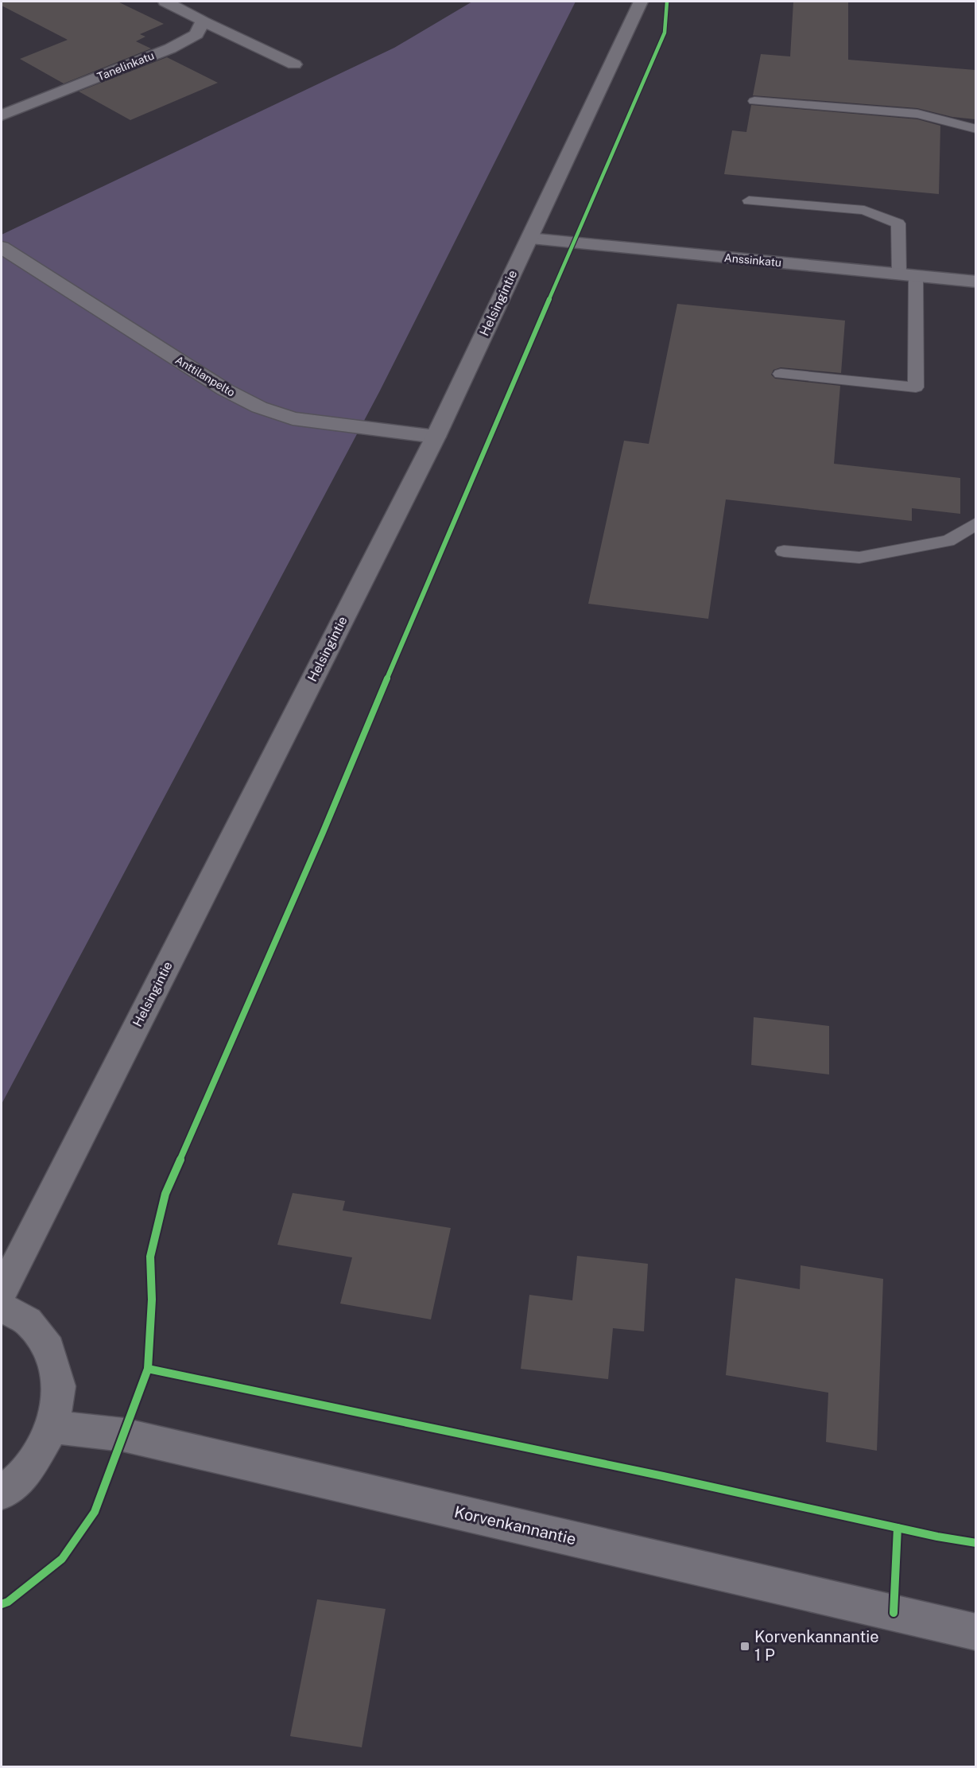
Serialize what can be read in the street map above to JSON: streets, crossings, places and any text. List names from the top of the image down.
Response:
{
  "streets": {
    "main road": [
      "Tanelinkatu",
      "Anssinkatu",
      "Helsingintie",
      "Anttilanpelto",
      "Korvenkannantie"
    ]
  },
  "crossings": [
    ["Anssinkatu", "Helsingintie"],
    ["Helsingintie", "Anttilanpelto"]
  ],
  "places": {
    "transit": ["Korvenkannantie 1 P"]
  }
}
